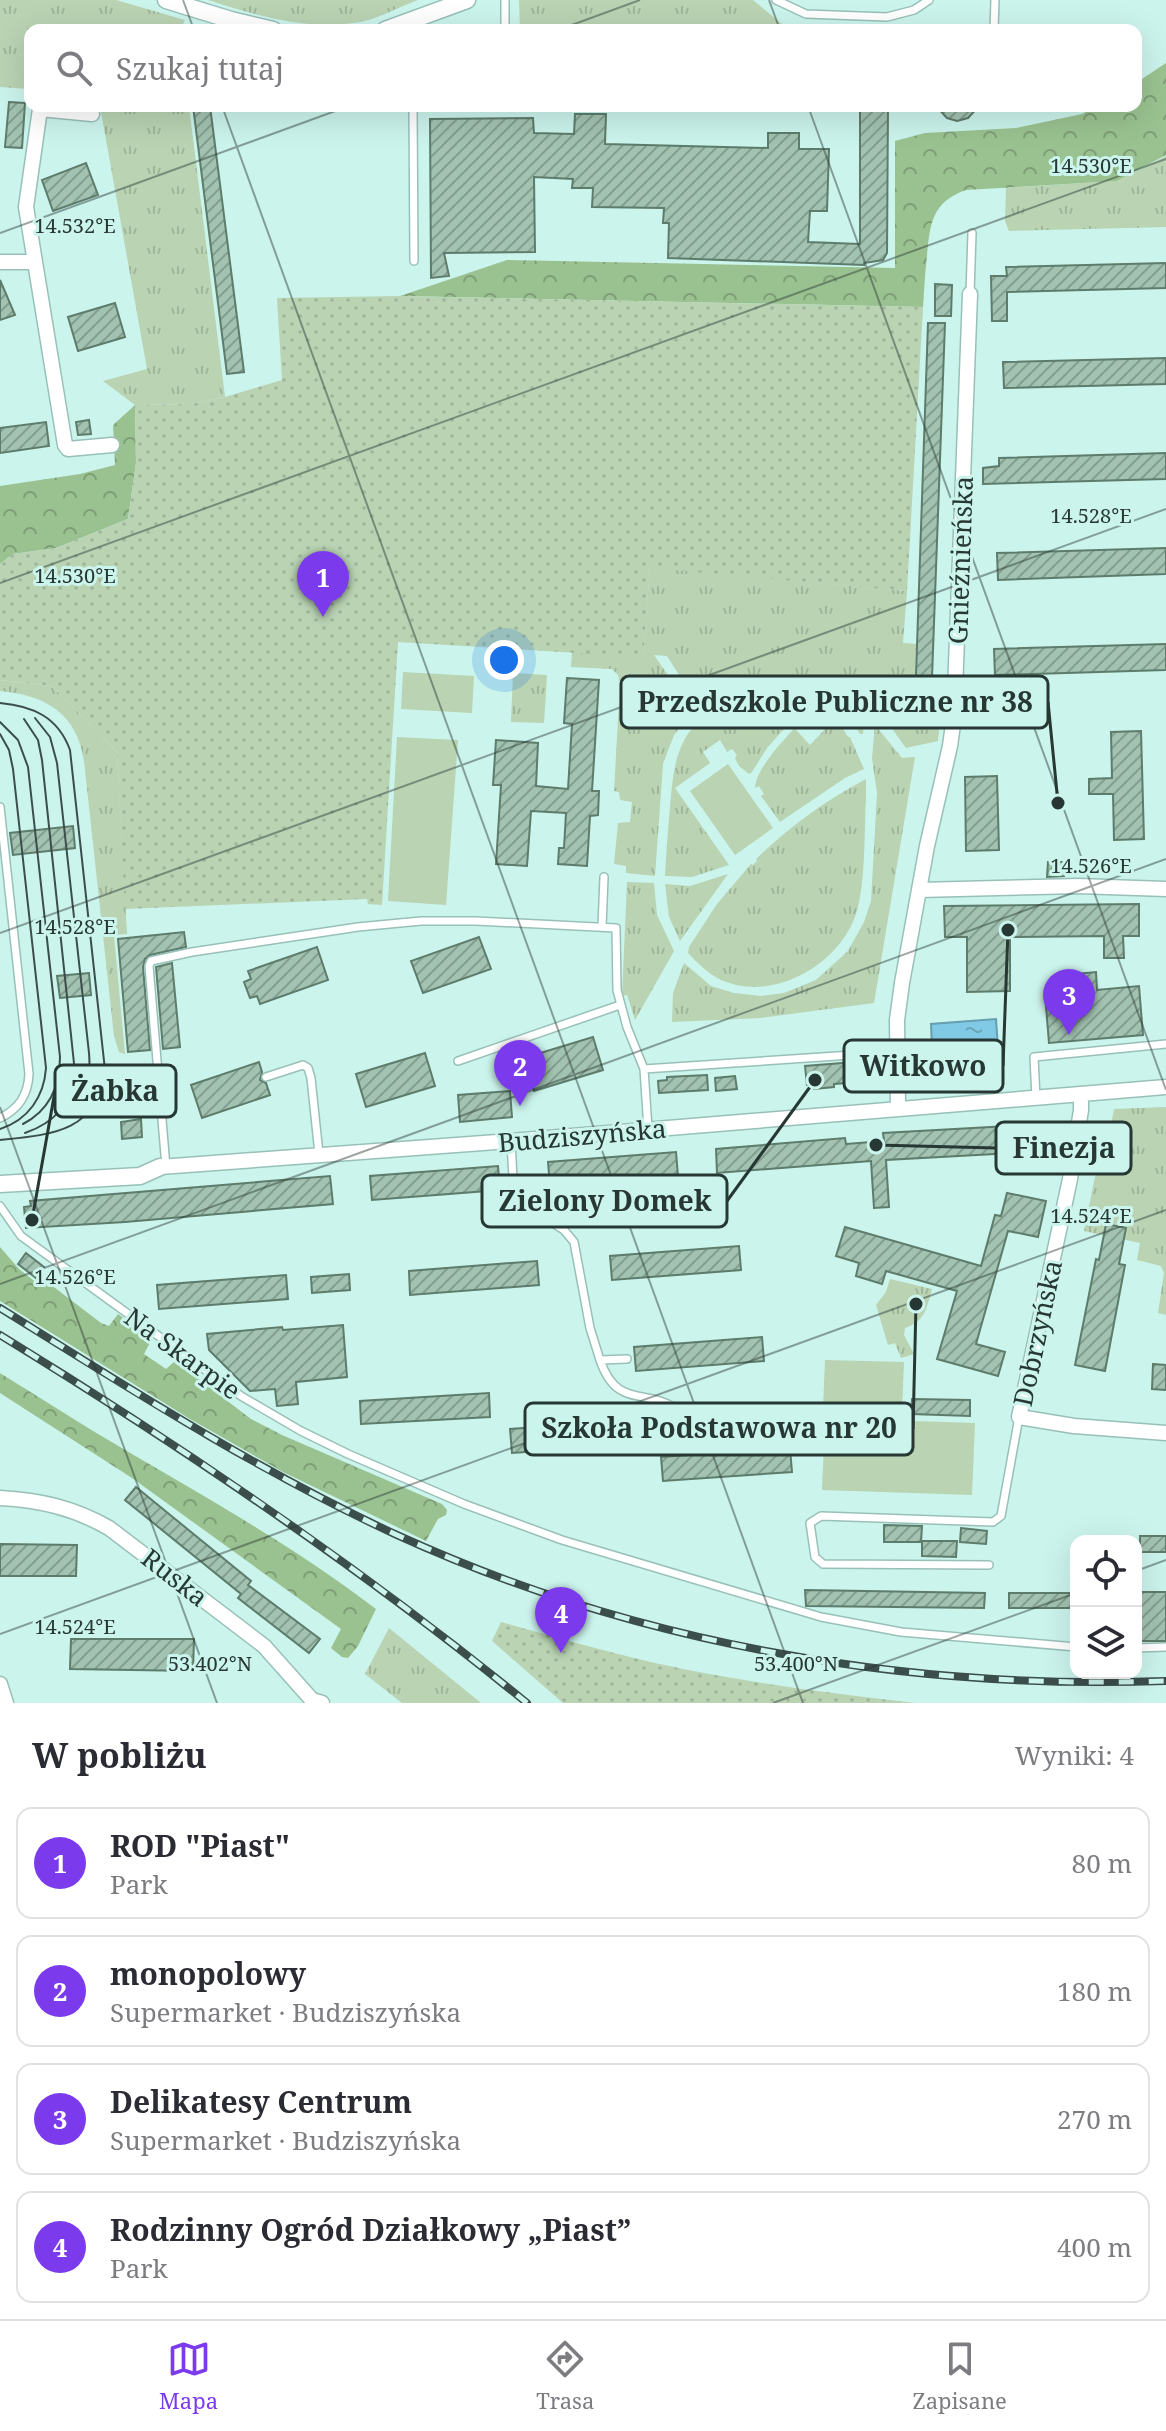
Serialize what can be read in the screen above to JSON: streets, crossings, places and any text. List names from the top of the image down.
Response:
{
  "streets": {
    "street": [
      "Gnieźnieńska",
      "Budziszyńska",
      "Dobrzyńska",
      "Ruska"
    ],
    "lane": ["Na Skarpie"]
  },
  "crossings": [
    ["Gnieźnieńska", "Budziszyńska"],
    ["Budziszyńska", "Dobrzyńska"]
  ],
  "places": [
    "Przedszkole Publiczne nr 38",
    "Witkowo",
    "Zielony Domek",
    "Finezja",
    "Żabka",
    "Szkoła Podstawowa nr 20"
  ],
  "page": {
    "search": "Szukaj tutaj",
    "pins": [
      "1",
      "3",
      "2",
      "4"
    ],
    "heading": ["W pobliżu", "Wyniki: 4"],
    "list": [
      {
        "mark": "1",
        "name": "ROD \"Piast\"",
        "note": "Park",
        "value": "80 m"
      },
      {
        "mark": "2",
        "name": "monopolowy",
        "note": "Supermarket · Budziszyńska",
        "value": "180 m"
      },
      {
        "mark": "3",
        "name": "Delikatesy Centrum",
        "note": "Supermarket · Budziszyńska",
        "value": "270 m"
      },
      {
        "mark": "4",
        "name": "Rodzinny Ogród Działkowy „Piast”",
        "note": "Park",
        "value": "400 m"
      }
    ],
    "nav": ["Mapa", "Trasa", "Zapisane"]
  },
  "coordinates": [
    "14.530°E",
    "14.532°E",
    "14.528°E",
    "14.526°E",
    "14.524°E",
    "53.402°N",
    "53.400°N"
  ]
}
